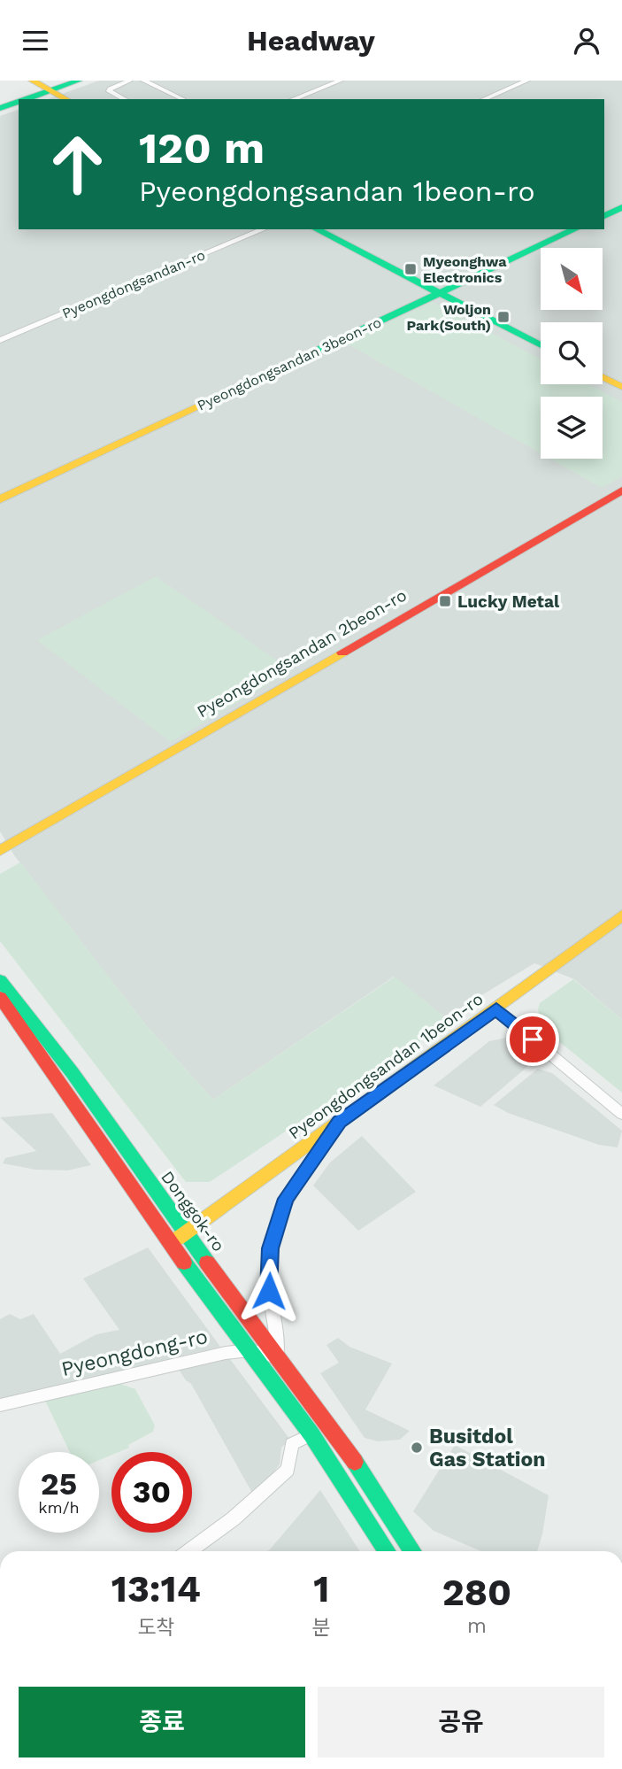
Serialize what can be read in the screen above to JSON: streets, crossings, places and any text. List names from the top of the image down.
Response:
{
  "streets": {
    "street": [
      "Pyeongdongsandan-ro",
      "Pyeongdongsandan 3beon-ro",
      "Pyeongdongsandan 2beon-ro",
      "Pyeongdongsandan 1beon-ro",
      "Donggok-ro",
      "Pyeongdong-ro"
    ]
  },
  "crossings": [
    ["Pyeongdongsandan 1beon-ro", "Donggok-ro"],
    ["Donggok-ro", "Pyeongdong-ro"]
  ],
  "places": {
    "transit": ["Myeonghwa Electronics", "Woljon Park(South)", "Lucky Metal"],
    "other": ["Busitdol Gas Station"]
  },
  "north": "bottom right",
  "page": {
    "header": "Headway",
    "turn": ["120 m", "Pyeongdongsandan 1beon-ro"],
    "speed": "25 km/h",
    "limit": "30",
    "eta": [
      "13:14",
      "도착",
      "1",
      "분",
      "280",
      "m"
    ],
    "buttons": ["종료", "공유"]
  }
}
